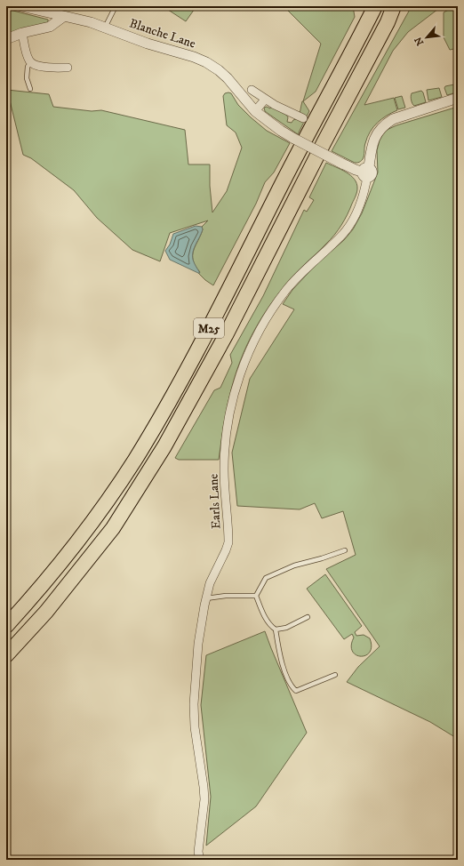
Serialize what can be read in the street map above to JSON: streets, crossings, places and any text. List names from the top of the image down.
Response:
{
  "streets": {
    "highway": ["M25"],
    "street": ["Blanche Lane", "Earls Lane"]
  },
  "crossings": [
    ["Blanche Lane", "Earls Lane"]
  ],
  "north": "bottom left"
}
